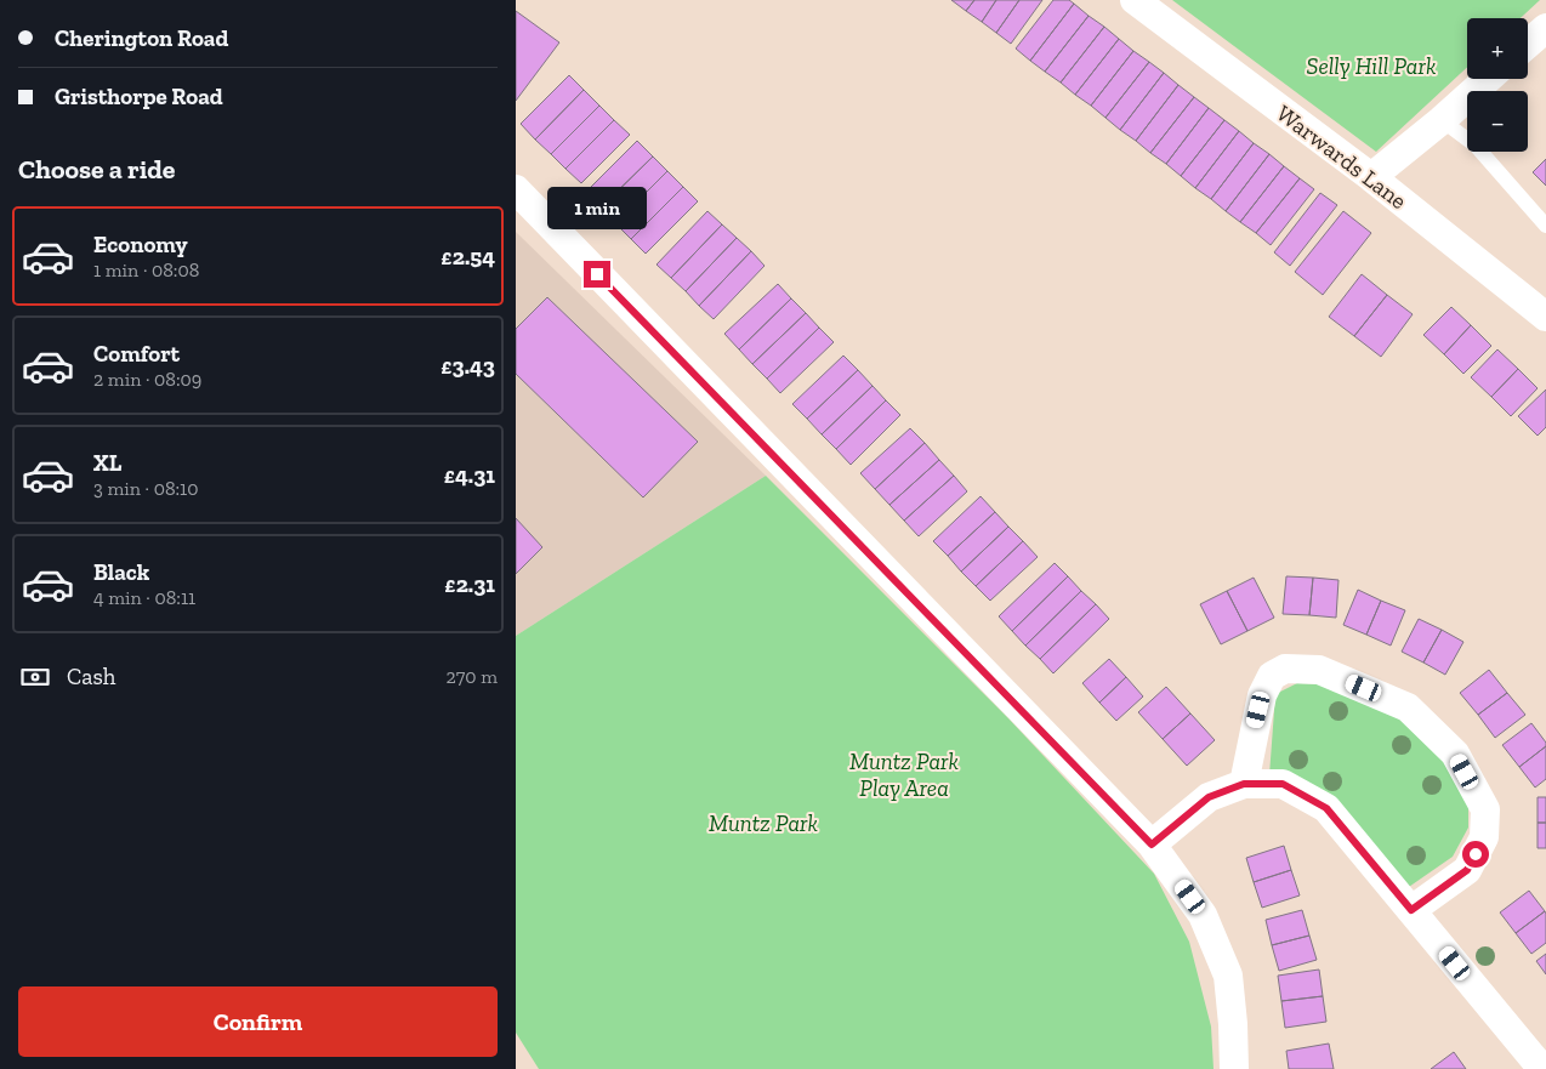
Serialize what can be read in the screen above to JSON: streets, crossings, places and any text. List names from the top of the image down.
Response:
{
  "streets": {
    "street": ["Warwards Lane"]
  },
  "parks": ["Selly Hill Park", "Muntz Park Play Area", "Muntz Park"],
  "page": {
    "banner": ["Cherington Road", "Gristhorpe Road"],
    "map_buttons": ["+", "−"],
    "heading": "Choose a ride",
    "bubble": "1 min",
    "list": [
      {
        "name": "Economy",
        "note": "1 min · 08:08",
        "value": "£2.54"
      },
      {
        "name": "Comfort",
        "note": "2 min · 08:09",
        "value": "£3.43"
      },
      {
        "name": "XL",
        "note": "3 min · 08:10",
        "value": "£4.31"
      },
      {
        "name": "Black",
        "note": "4 min · 08:11",
        "value": "£2.31"
      }
    ],
    "pay": ["Cash", "270 m"],
    "buttons": "Confirm"
  }
}
